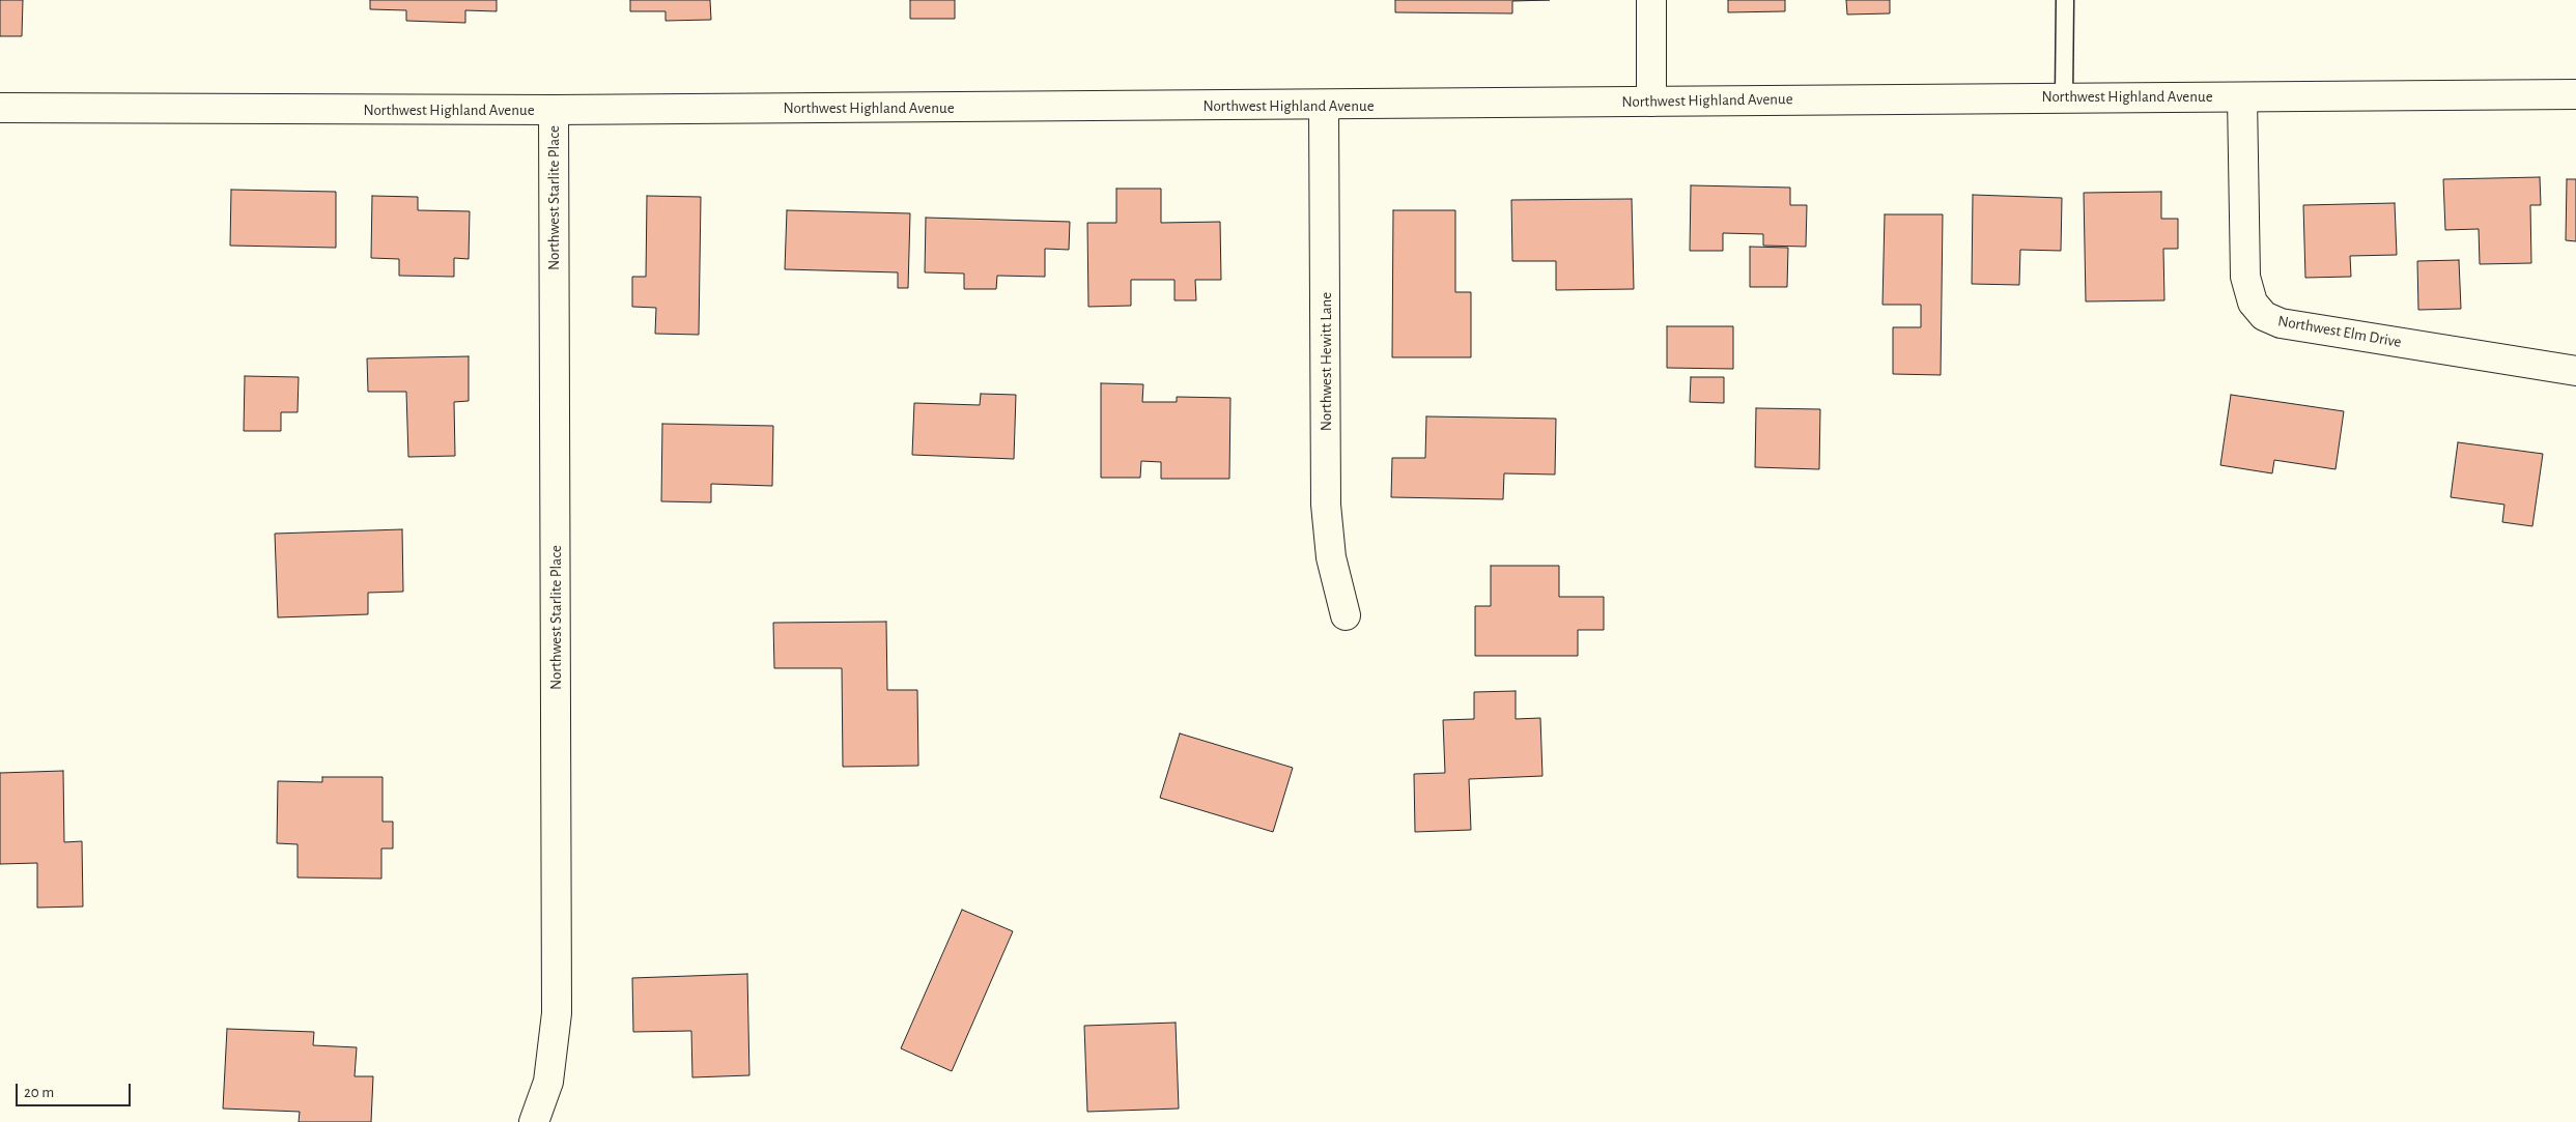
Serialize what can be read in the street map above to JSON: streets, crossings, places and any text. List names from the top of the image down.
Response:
{
  "streets": {
    "main road": [
      "Northwest Highland Avenue",
      "Northwest Starlite Place",
      "Northwest Elm Drive",
      "Northwest Hewitt Lane"
    ]
  },
  "crossings": [
    ["Northwest Highland Avenue", "Northwest Starlite Place"],
    ["Northwest Highland Avenue", "Northwest Elm Drive"],
    ["Northwest Highland Avenue", "Northwest Hewitt Lane"]
  ],
  "scale_bar": "20 m"
}
